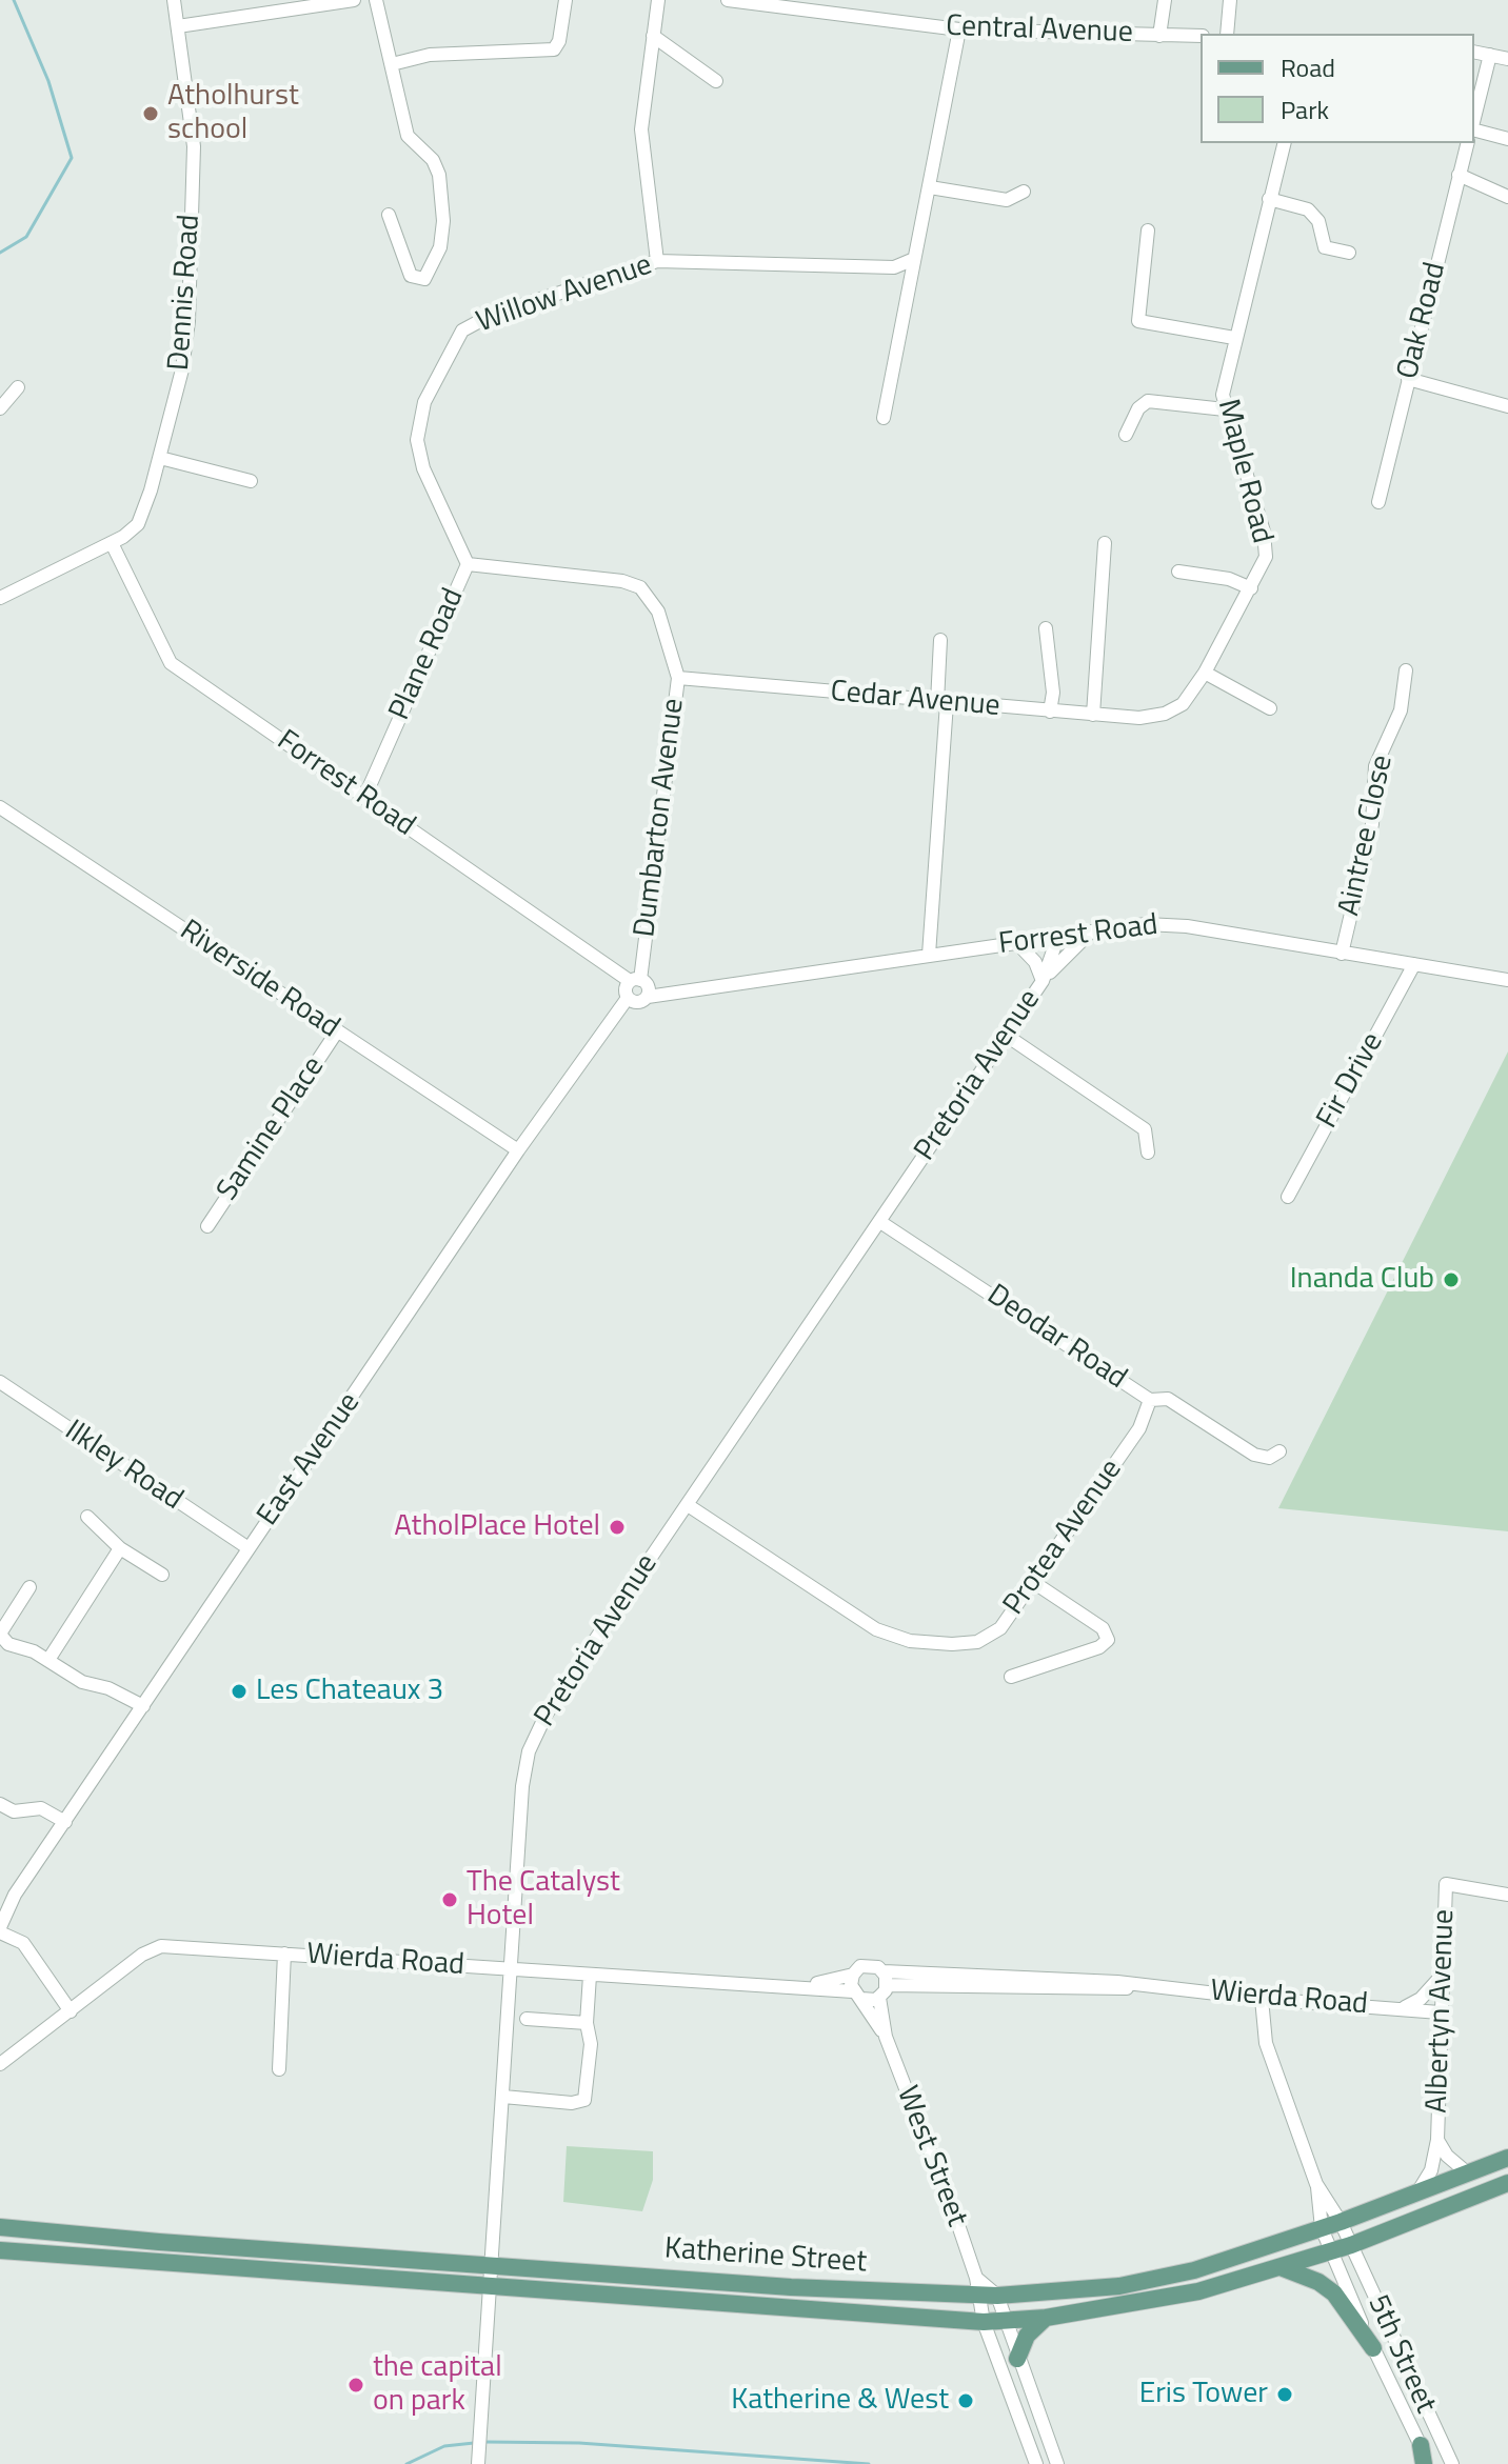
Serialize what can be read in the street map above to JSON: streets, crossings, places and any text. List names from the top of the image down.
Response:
{
  "streets": {
    "main road": ["Katherine Street"],
    "street": [
      "Central Avenue",
      "Dennis Road",
      "Willow Avenue",
      "Oak Road",
      "Maple Road",
      "Plane Road",
      "Cedar Avenue",
      "Forrest Road",
      "Dumbarton Avenue",
      "Aintree Close",
      "Riverside Road",
      "Pretoria Avenue",
      "Fir Drive",
      "Samine Place",
      "Deodar Road",
      "East Avenue",
      "Ilkley Road",
      "Protea Avenue",
      "Wierda Road",
      "Albertyn Avenue",
      "West Street",
      "5th Street"
    ]
  },
  "crossings": [
    ["Dennis Road", "Forrest Road"],
    ["Willow Avenue", "Plane Road"],
    ["Maple Road", "Cedar Avenue"],
    ["Plane Road", "Forrest Road"],
    ["Plane Road", "Dumbarton Avenue"],
    ["Cedar Avenue", "Dumbarton Avenue"],
    ["Forrest Road", "Dumbarton Avenue"],
    ["Forrest Road", "Aintree Close"],
    ["Forrest Road", "Pretoria Avenue"],
    ["Forrest Road", "Fir Drive"],
    ["Forrest Road", "East Avenue"],
    ["Dumbarton Avenue", "East Avenue"],
    ["Riverside Road", "Samine Place"],
    ["Riverside Road", "East Avenue"],
    ["Pretoria Avenue", "Deodar Road"],
    ["Pretoria Avenue", "Protea Avenue"],
    ["Pretoria Avenue", "Wierda Road"],
    ["Pretoria Avenue", "Katherine Street"],
    ["Deodar Road", "Protea Avenue"],
    ["East Avenue", "Ilkley Road"],
    ["Wierda Road", "Albertyn Avenue"],
    ["Wierda Road", "West Street"],
    ["Albertyn Avenue", "Katherine Street"],
    ["West Street", "Katherine Street"],
    ["Katherine Street", "5th Street"]
  ],
  "places": [
    "Atholhurst school",
    "Inanda Club",
    "AtholPlace Hotel",
    "Les Chateaux 3",
    "The Catalyst Hotel",
    "the capital on park",
    "Eris Tower",
    "Katherine & West"
  ],
  "legend": ["Road", "Park"]
}
